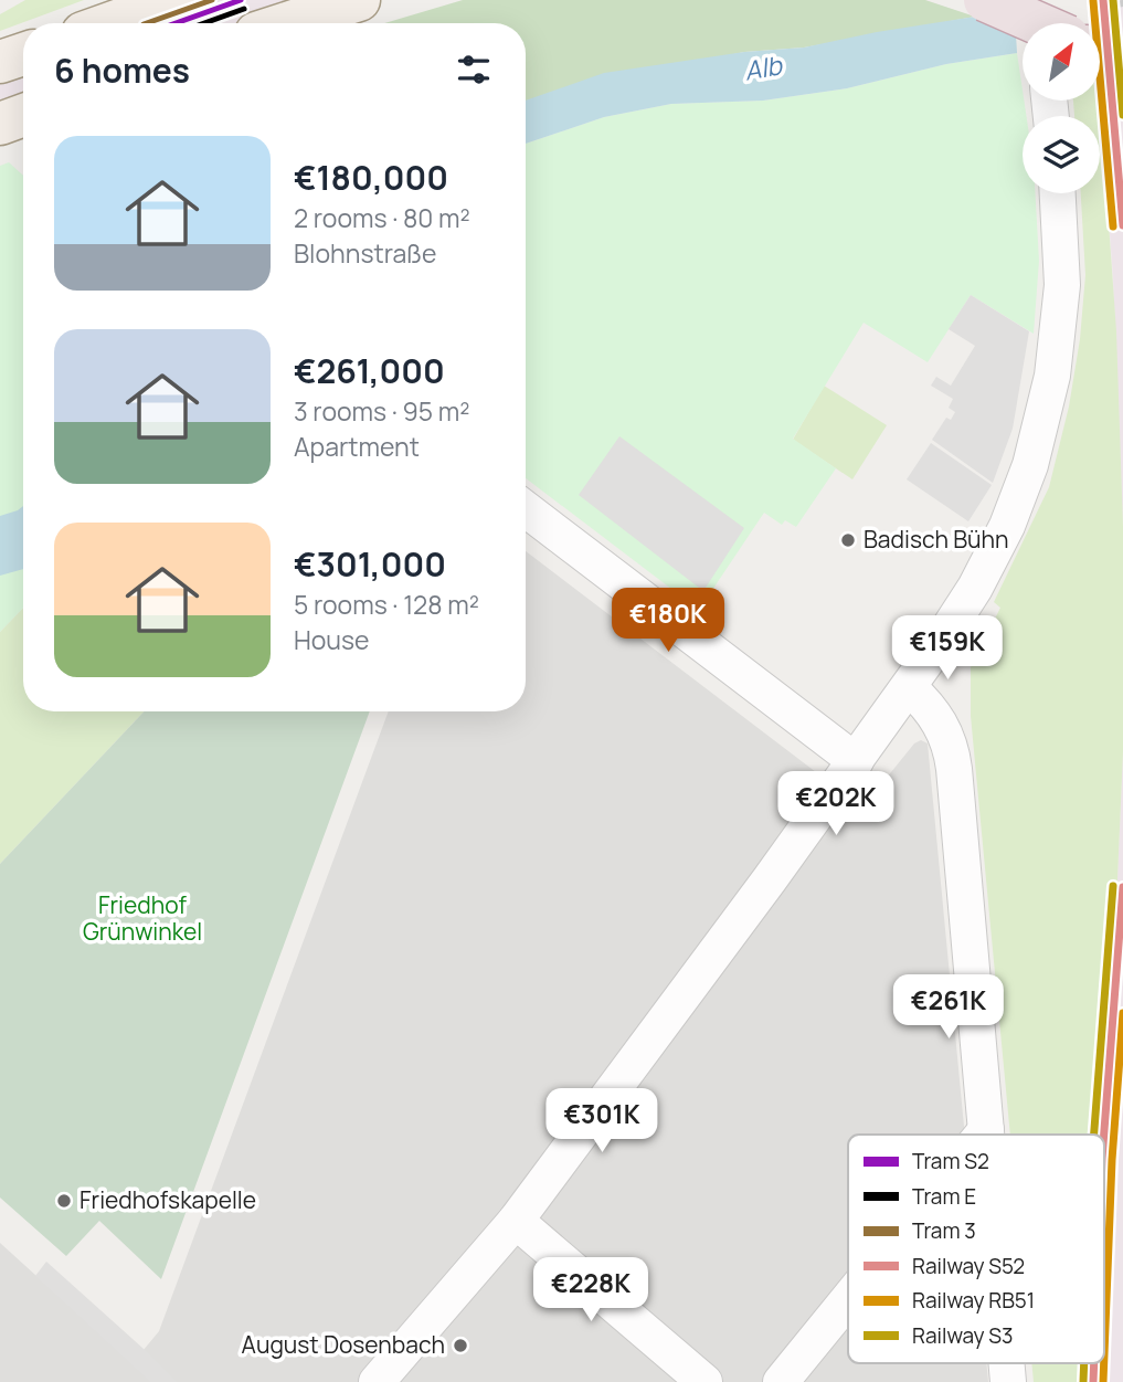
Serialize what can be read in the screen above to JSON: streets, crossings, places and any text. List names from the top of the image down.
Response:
{
  "water": ["Alb"],
  "parks": ["Friedhof Grünwinkel"],
  "places": ["Badisch Bühn", "Friedhofskapelle", "August Dosenbach"],
  "lines": [
    "tram line S2",
    "tram line 3",
    "rail line S52",
    "rail line S3",
    "rail line RB51",
    "tram line E"
  ],
  "legend": [
    "Tram S2",
    "Tram E",
    "Tram 3",
    "Railway S52",
    "Railway RB51",
    "Railway S3"
  ],
  "north": "top right",
  "page": {
    "heading": "6 homes",
    "list": [
      {
        "name": "€180,000",
        "note": "2 rooms · 80 m² · Blohnstraße"
      },
      {
        "name": "€261,000",
        "note": "3 rooms · 95 m² · Apartment"
      },
      {
        "name": "€301,000",
        "note": "5 rooms · 128 m² · House"
      }
    ],
    "price": [
      "€180K",
      "€159K",
      "€202K",
      "€261K",
      "€301K",
      "€228K"
    ]
  }
}
